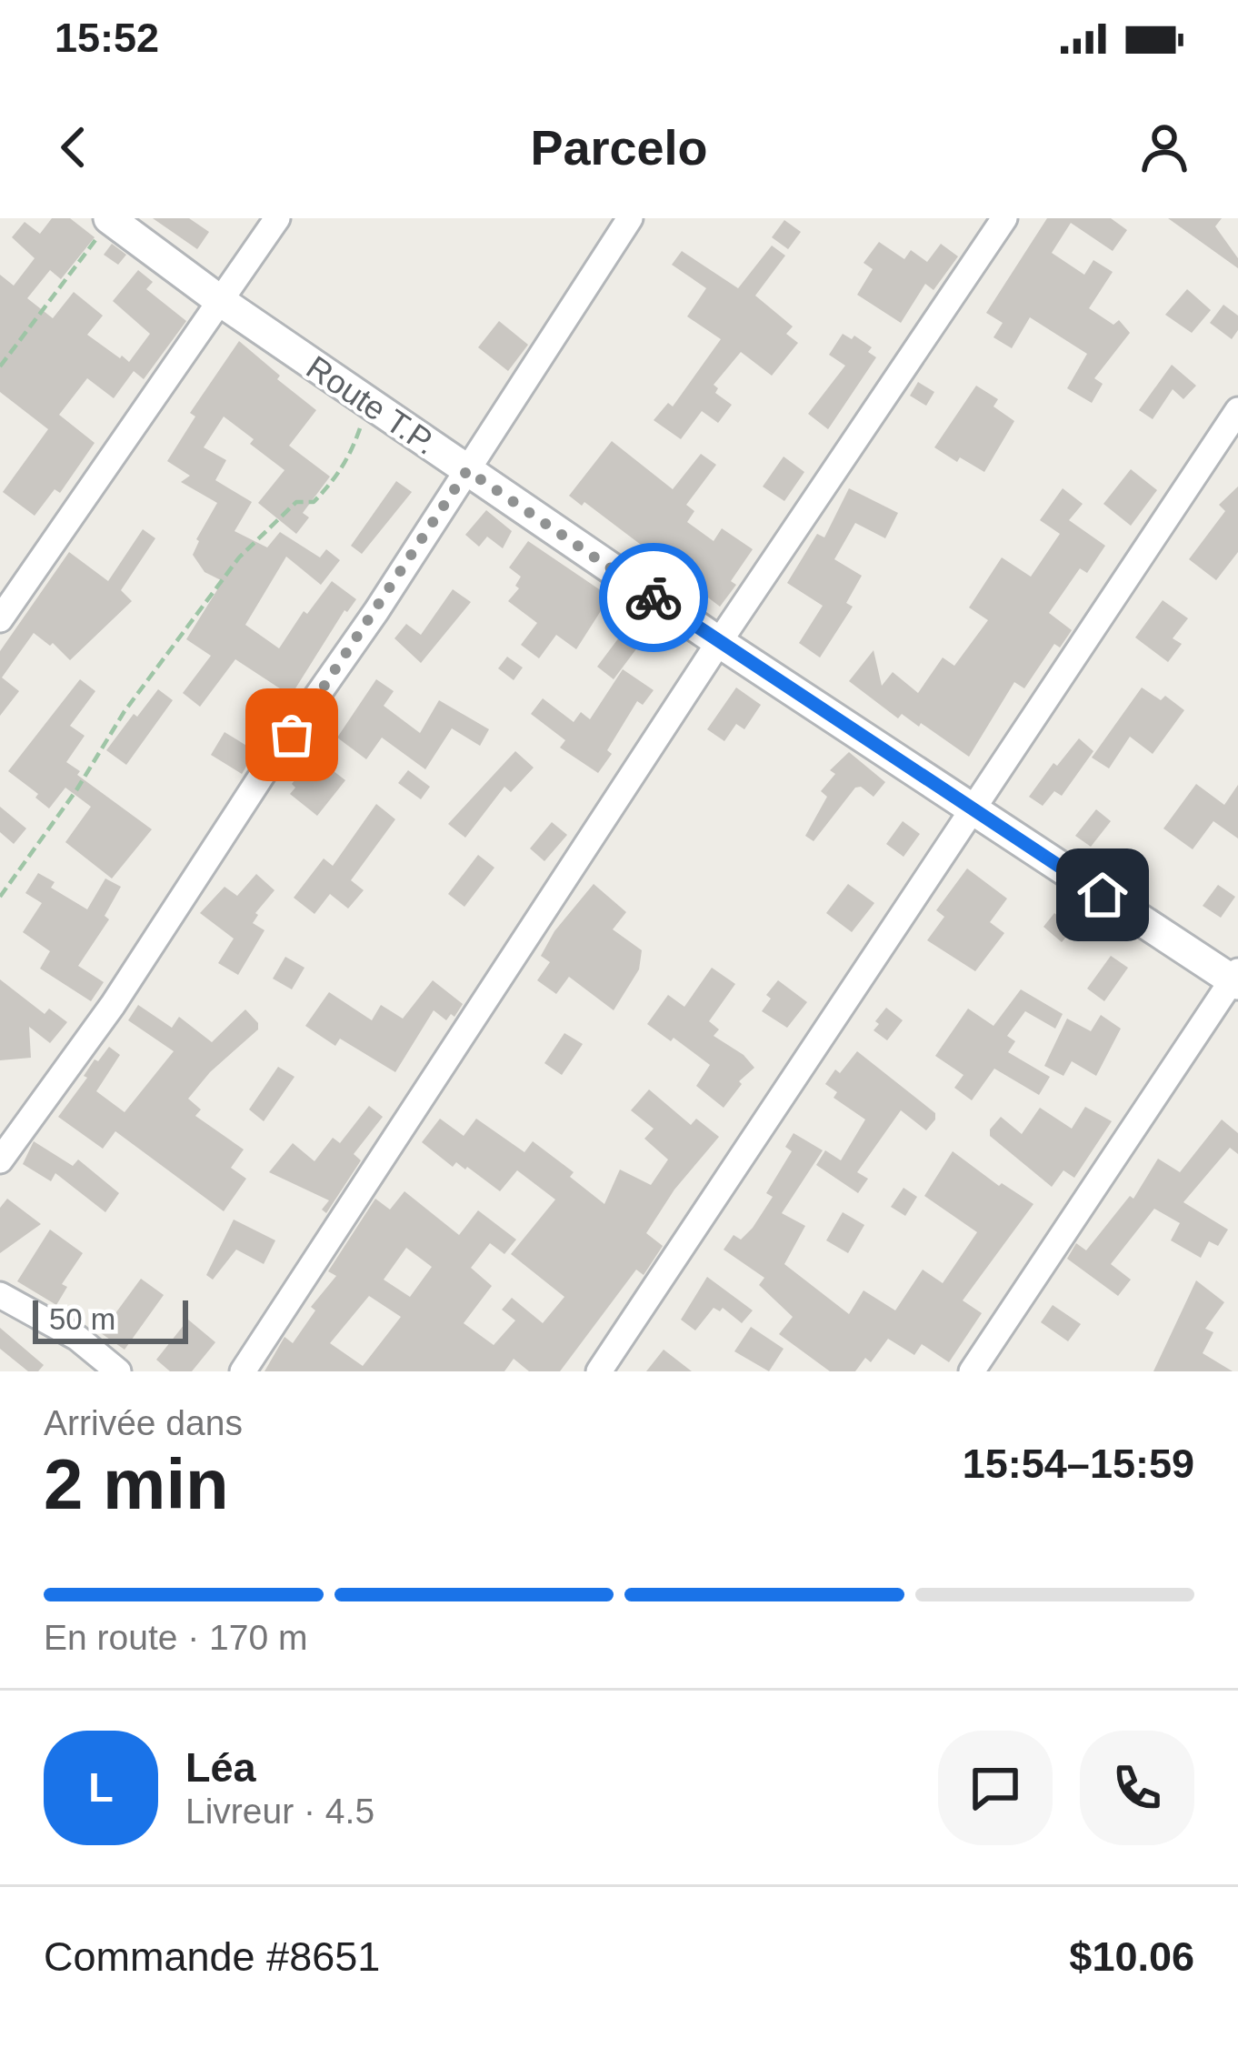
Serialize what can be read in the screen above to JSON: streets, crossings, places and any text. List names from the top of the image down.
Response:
{
  "streets": {
    "street": ["Route T.P."]
  },
  "scale_bar": "50 m",
  "page": {
    "status": "15:52",
    "header": "Parcelo",
    "scale": "50 m",
    "heading": ["2 min", "Arrivée dans", "15:54–15:59"],
    "panel": [
      "Léa",
      "Livreur · 4.5",
      "Commande #8651",
      "$10.06"
    ],
    "bar": "En route · 170 m",
    "round": "L"
  }
}
